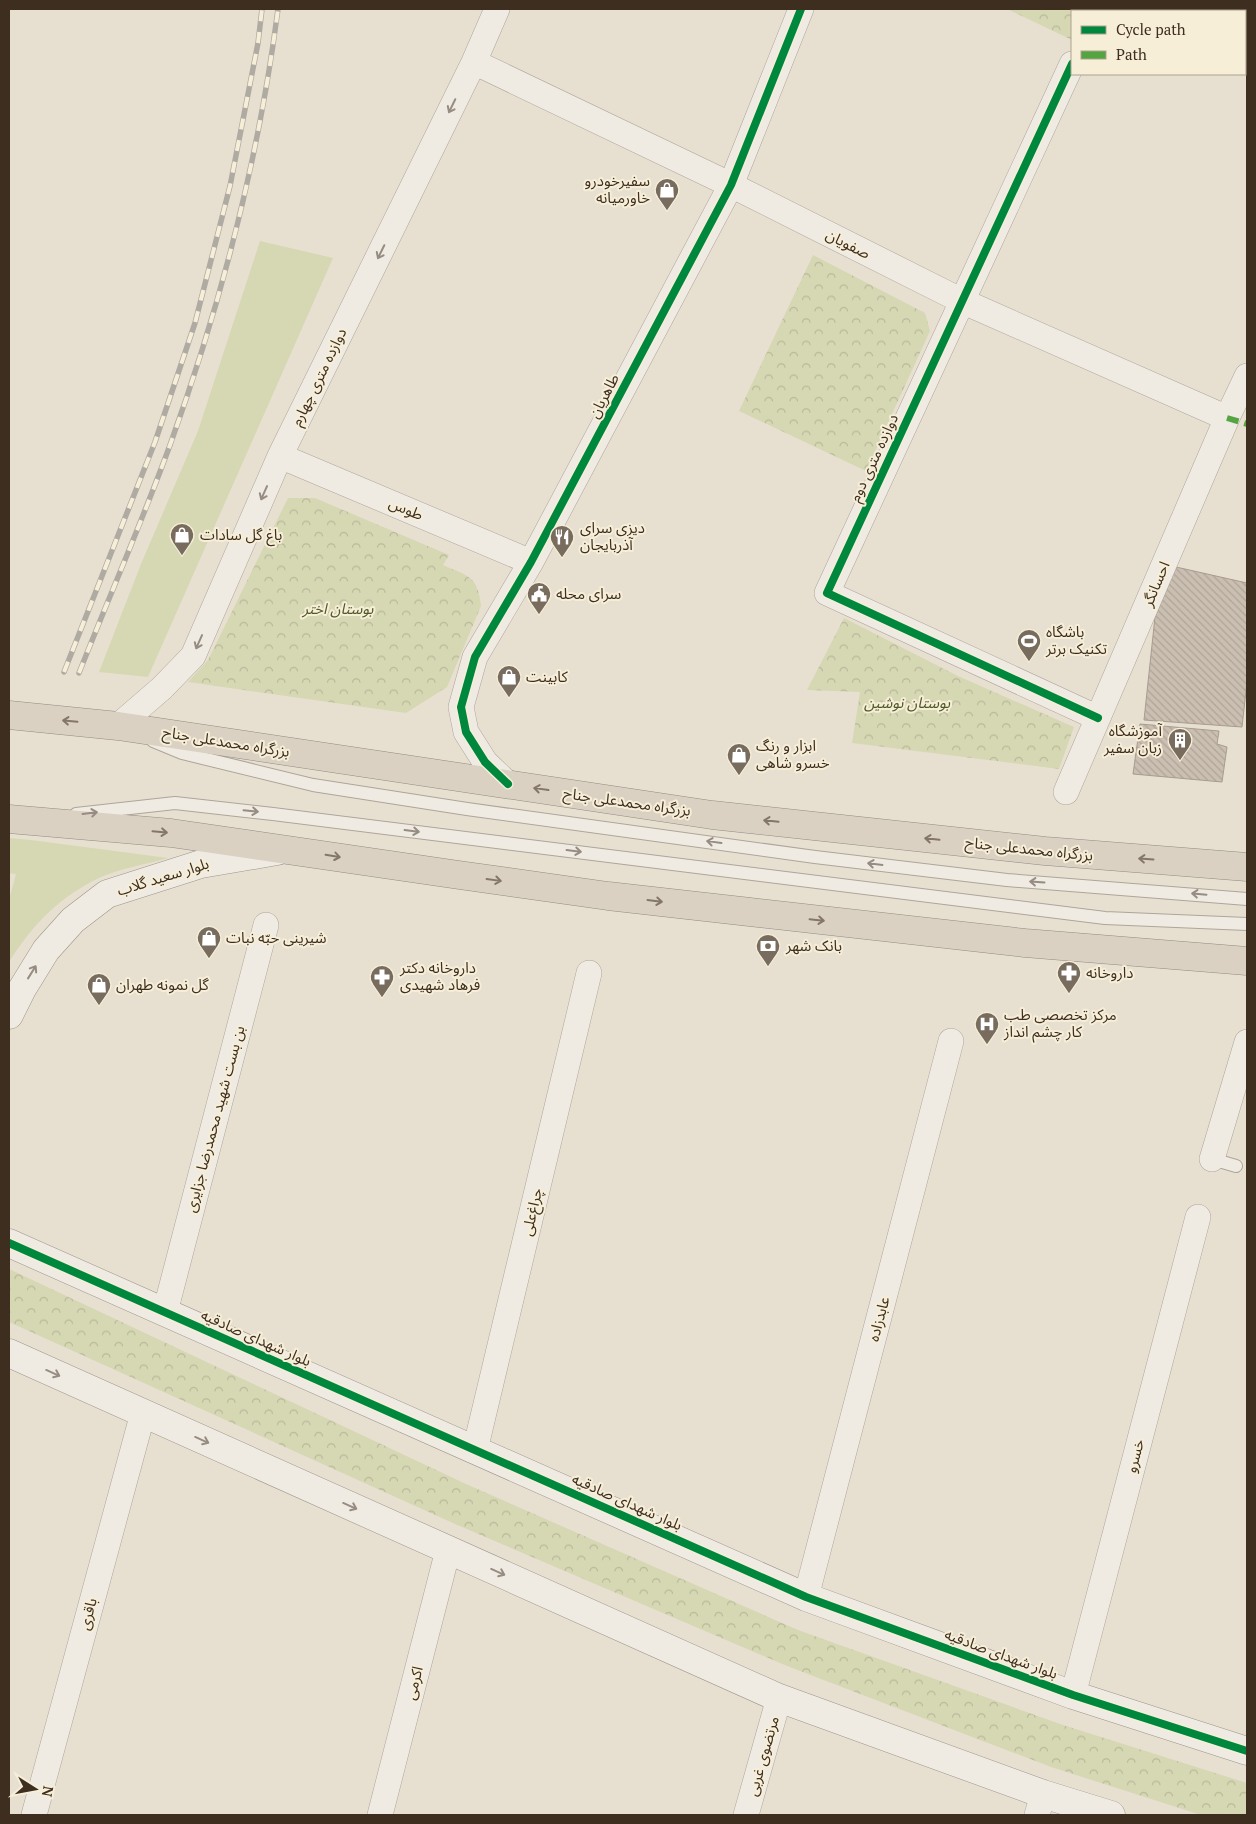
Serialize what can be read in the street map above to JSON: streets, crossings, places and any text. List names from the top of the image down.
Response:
{
  "streets": {
    "highway": ["بزرگراه محمدعلی جناح"],
    "street": [
      "صفویان",
      "دوازده متری چهارم",
      "طاهریان",
      "دوازده متری دوم",
      "طوس",
      "احسانگر",
      "بلوار سعید گلاب",
      "بن بست شهید محمدرضا جزایری",
      "چراغ‌علی",
      "عابدزاده",
      "بلوار شهدای صادقیه",
      "خسرو",
      "باقری",
      "اکرمی",
      "مرتضوی غربی"
    ]
  },
  "crossings": [
    ["صفویان", "دوازده متری چهارم"],
    ["صفویان", "طاهریان"],
    ["صفویان", "دوازده متری دوم"],
    ["صفویان", "احسانگر"],
    ["دوازده متری چهارم", "طوس"],
    ["دوازده متری چهارم", "بزرگراه محمدعلی جناح"],
    ["طاهریان", "طوس"],
    ["طاهریان", "بزرگراه محمدعلی جناح"],
    ["دوازده متری دوم", "احسانگر"],
    ["بن بست شهید محمدرضا جزایری", "بلوار شهدای صادقیه"],
    ["چراغ‌علی", "بلوار شهدای صادقیه"],
    ["عابدزاده", "بلوار شهدای صادقیه"],
    ["بلوار شهدای صادقیه", "خسرو"]
  ],
  "one_way": ["دوازده متری چهارم", "بلوار سعید گلاب"],
  "parks": ["بوستان اختر", "بوستان نوشین"],
  "places": {
    "shop": [
      "سفیرخودرو خاورمیانه",
      "باغ گل سادات",
      "کابینت",
      "ابزار و رنگ خسرو شاهی",
      "شیرینی حبّه نبات",
      "گل نمونه طهران"
    ],
    "restaurant": ["دیزی سرای آذربایجان"],
    "public building": ["سرای محله"],
    "sports": ["باشگاه تکنیک برتر"],
    "building": ["آموزشگاه زبان سفیر"],
    "bank": ["بانک شهر"],
    "pharmacy": ["داروخانه", "داروخانه دکتر فرهاد شهیدی"],
    "hospital": ["مرکز تخصصی طب کار چشم انداز"]
  },
  "legend": ["Cycle path", "Path"],
  "north": "right"
}
